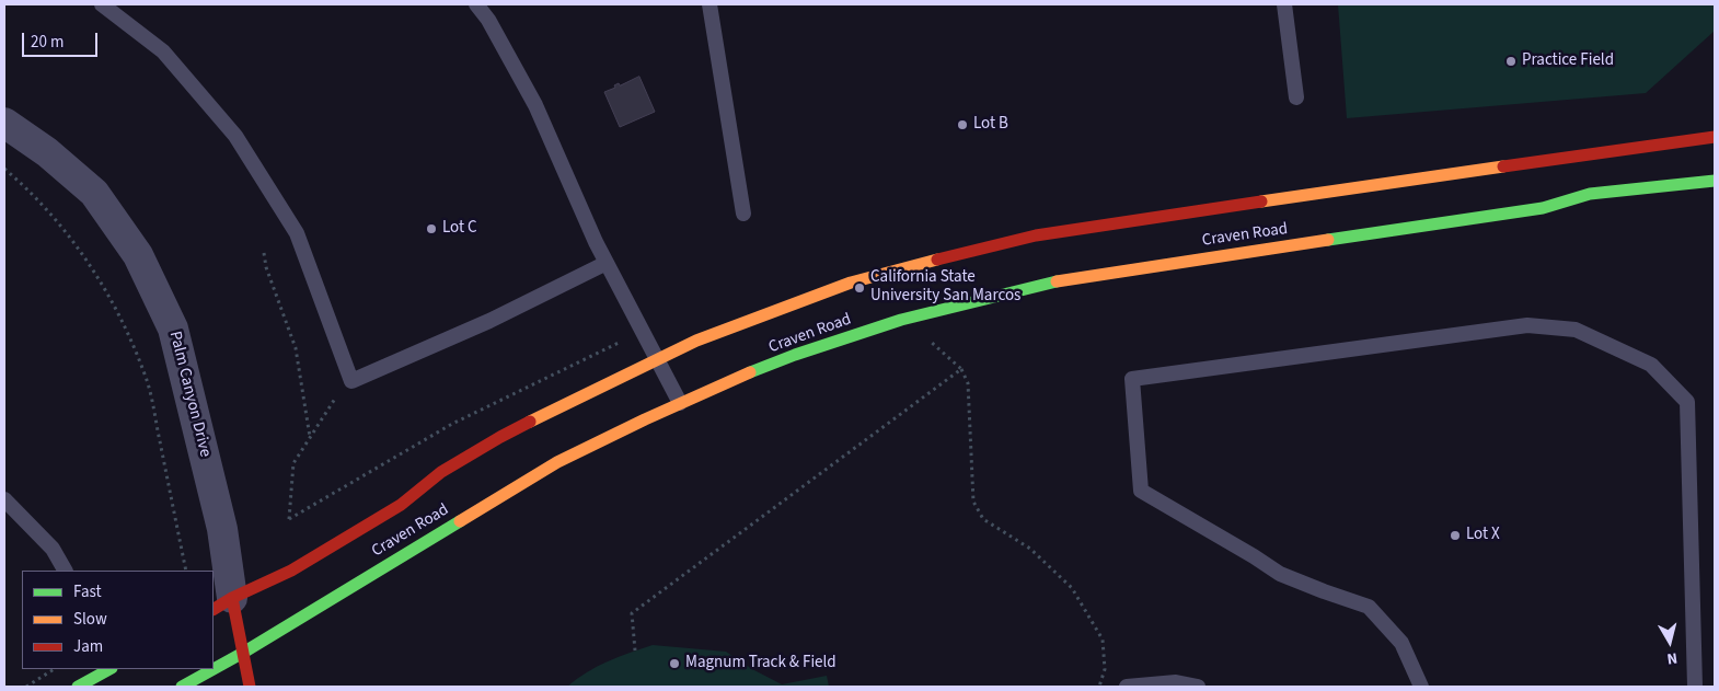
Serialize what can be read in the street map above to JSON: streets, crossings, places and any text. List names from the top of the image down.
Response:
{
  "streets": {
    "main road": ["Craven Road"],
    "street": ["Palm Canyon Drive"]
  },
  "crossings": [
    ["Craven Road", "Palm Canyon Drive"]
  ],
  "places": [
    "Practice Field",
    "Lot B",
    "Lot C",
    "California State University San Marcos",
    "Lot X",
    "Magnum Track & Field"
  ],
  "legend": ["Fast", "Slow", "Jam"],
  "scale_bar": "20 m",
  "north": "bottom"
}
